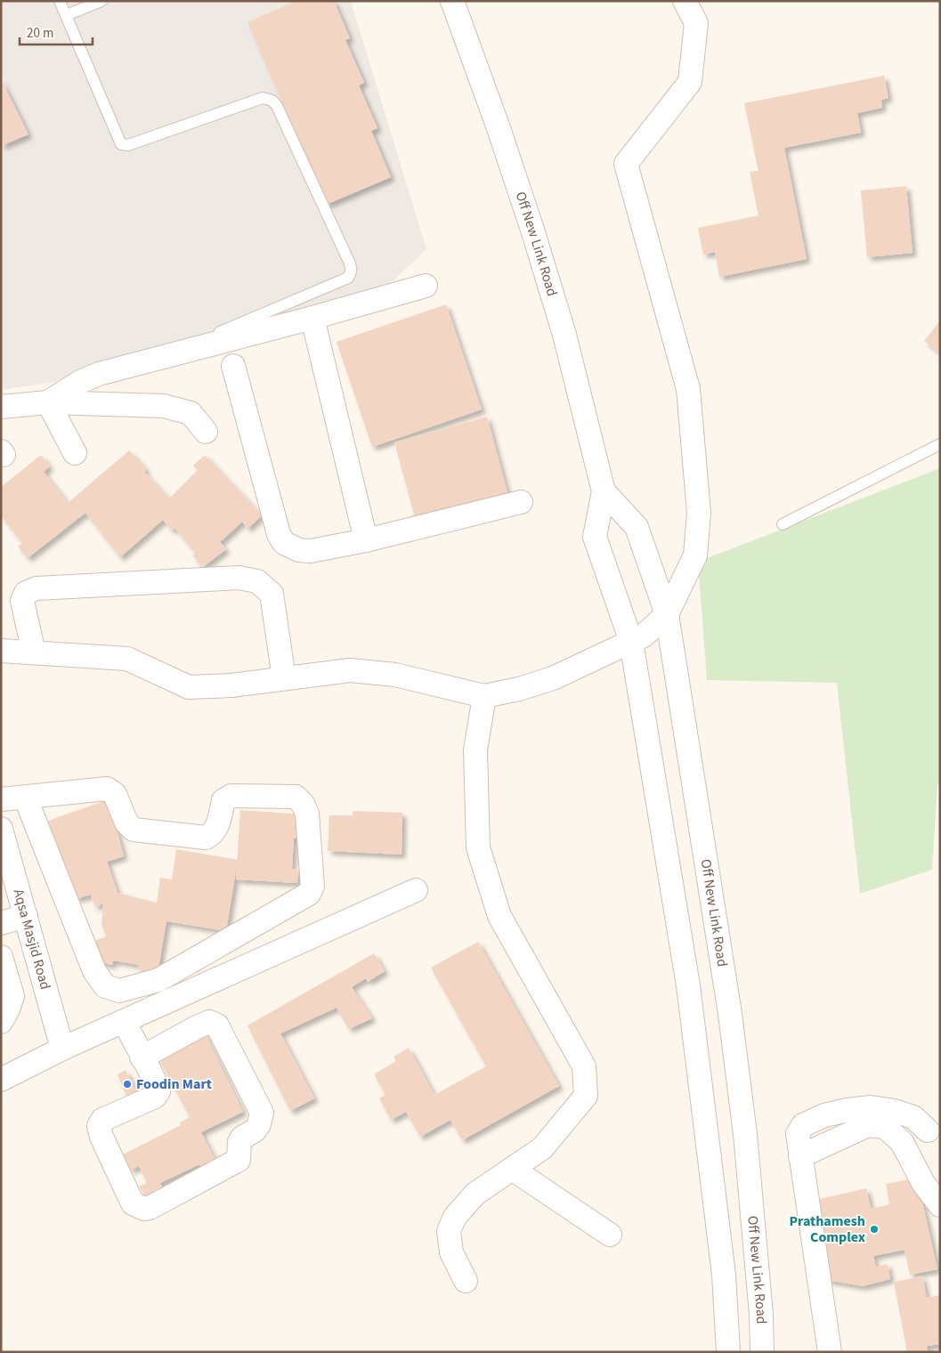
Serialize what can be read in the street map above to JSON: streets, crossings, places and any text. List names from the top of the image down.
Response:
{
  "streets": {
    "street": ["Off New Link Road", "Aqsa Masjid Road"]
  },
  "places": ["Foodin Mart", "Prathamesh Complex"],
  "scale_bar": "20 m"
}
